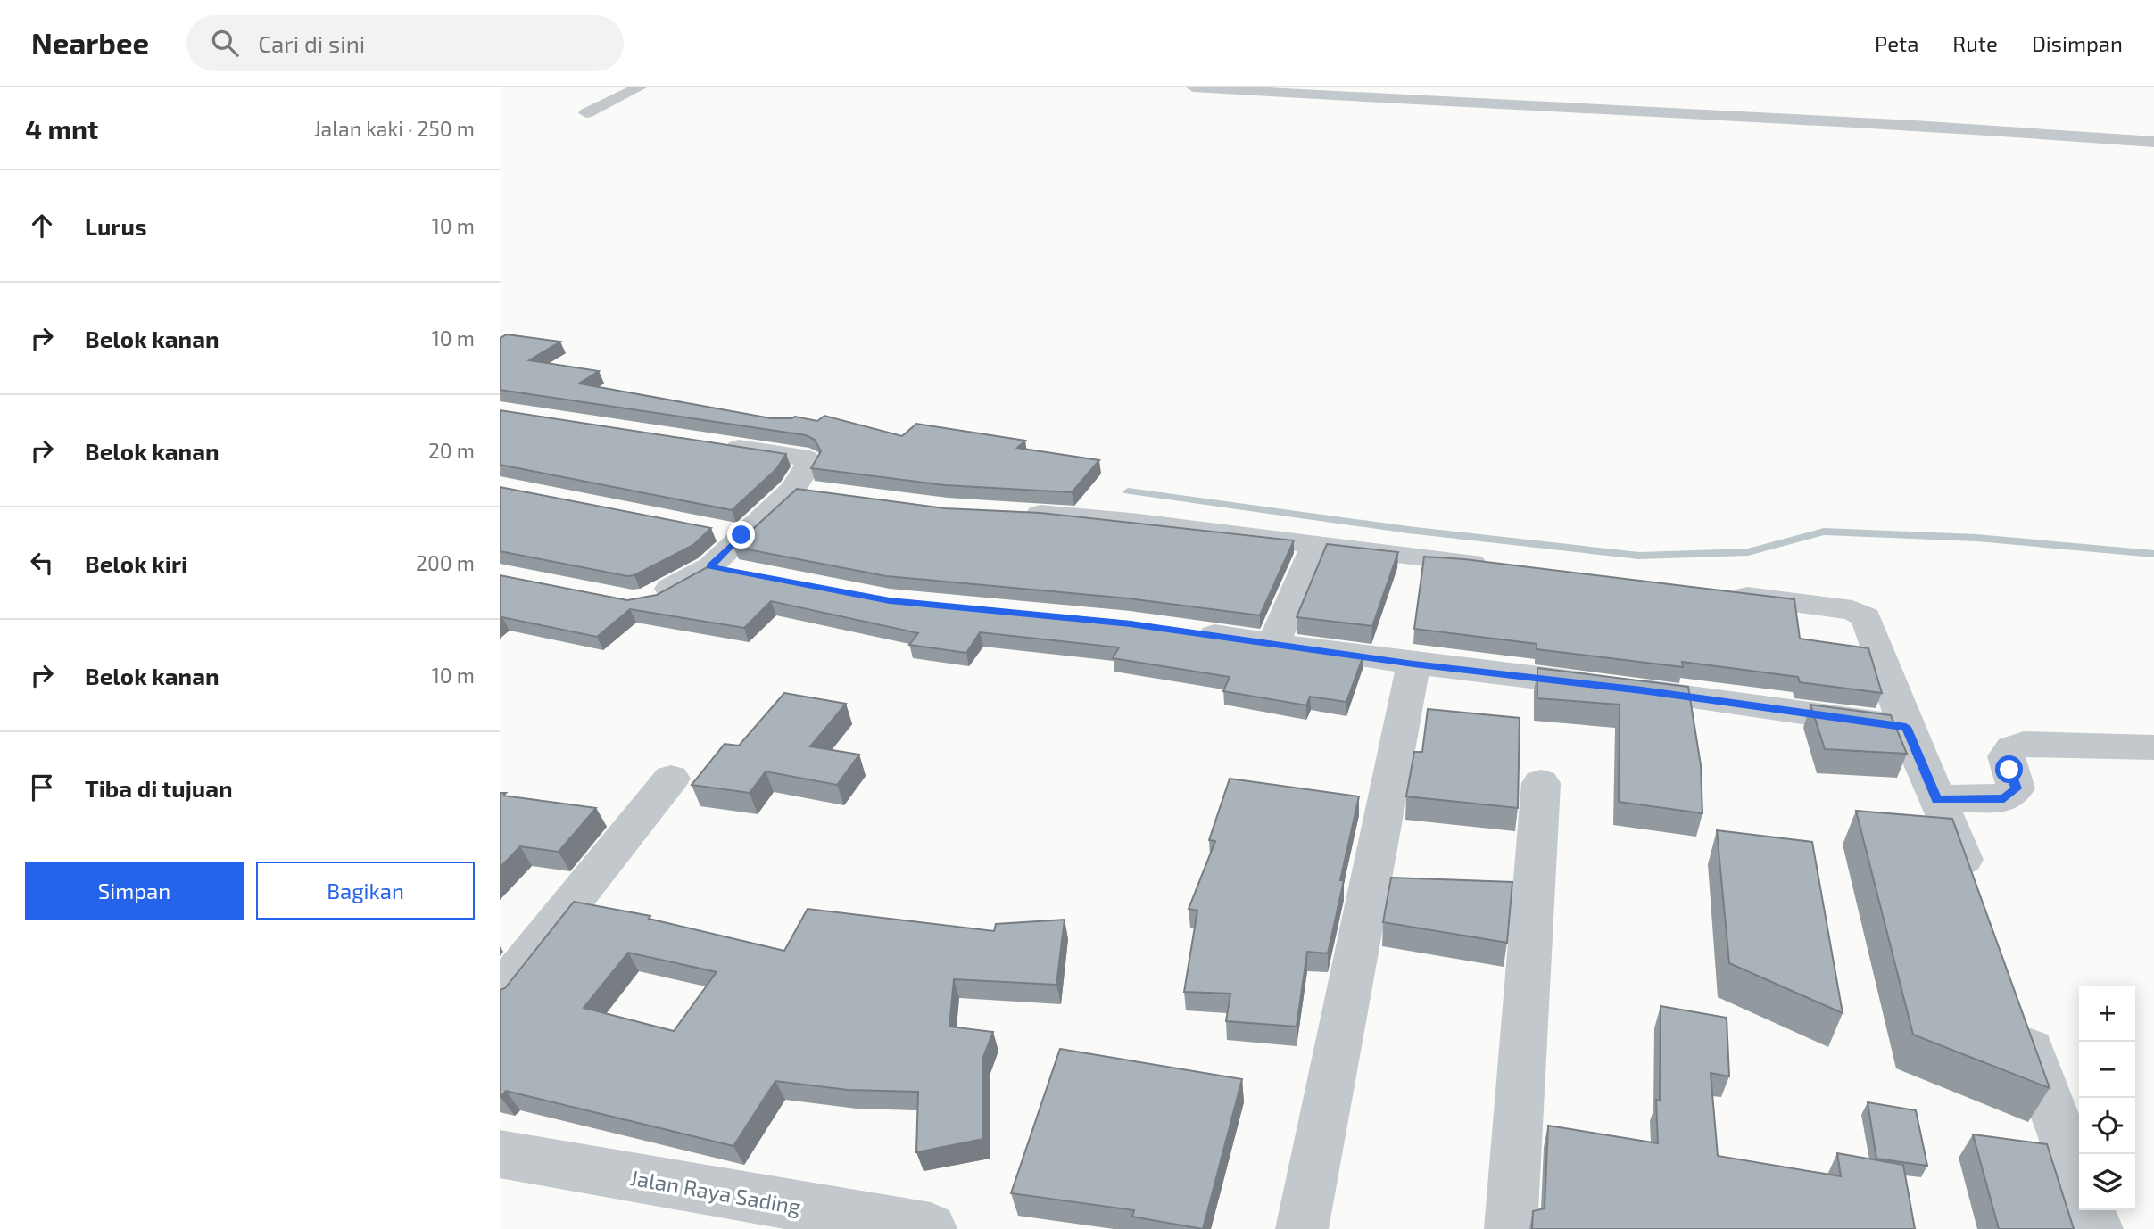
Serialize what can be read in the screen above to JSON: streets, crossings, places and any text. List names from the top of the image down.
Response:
{
  "streets": {
    "street": ["Jalan Raya Sading"]
  },
  "page": {
    "header": "Nearbee",
    "search": "Cari di sini",
    "nav": ["Peta", "Rute", "Disimpan"],
    "heading": ["4 mnt", "Jalan kaki · 250 m"],
    "list": [
      ["Lurus", "10 m"],
      ["Belok kanan", "10 m"],
      ["Belok kanan", "20 m"],
      ["Belok kiri", "200 m"],
      ["Belok kanan", "10 m"],
      "Tiba di tujuan"
    ],
    "buttons": ["Simpan", "Bagikan"],
    "map_buttons": ["+", "−"]
  }
}
